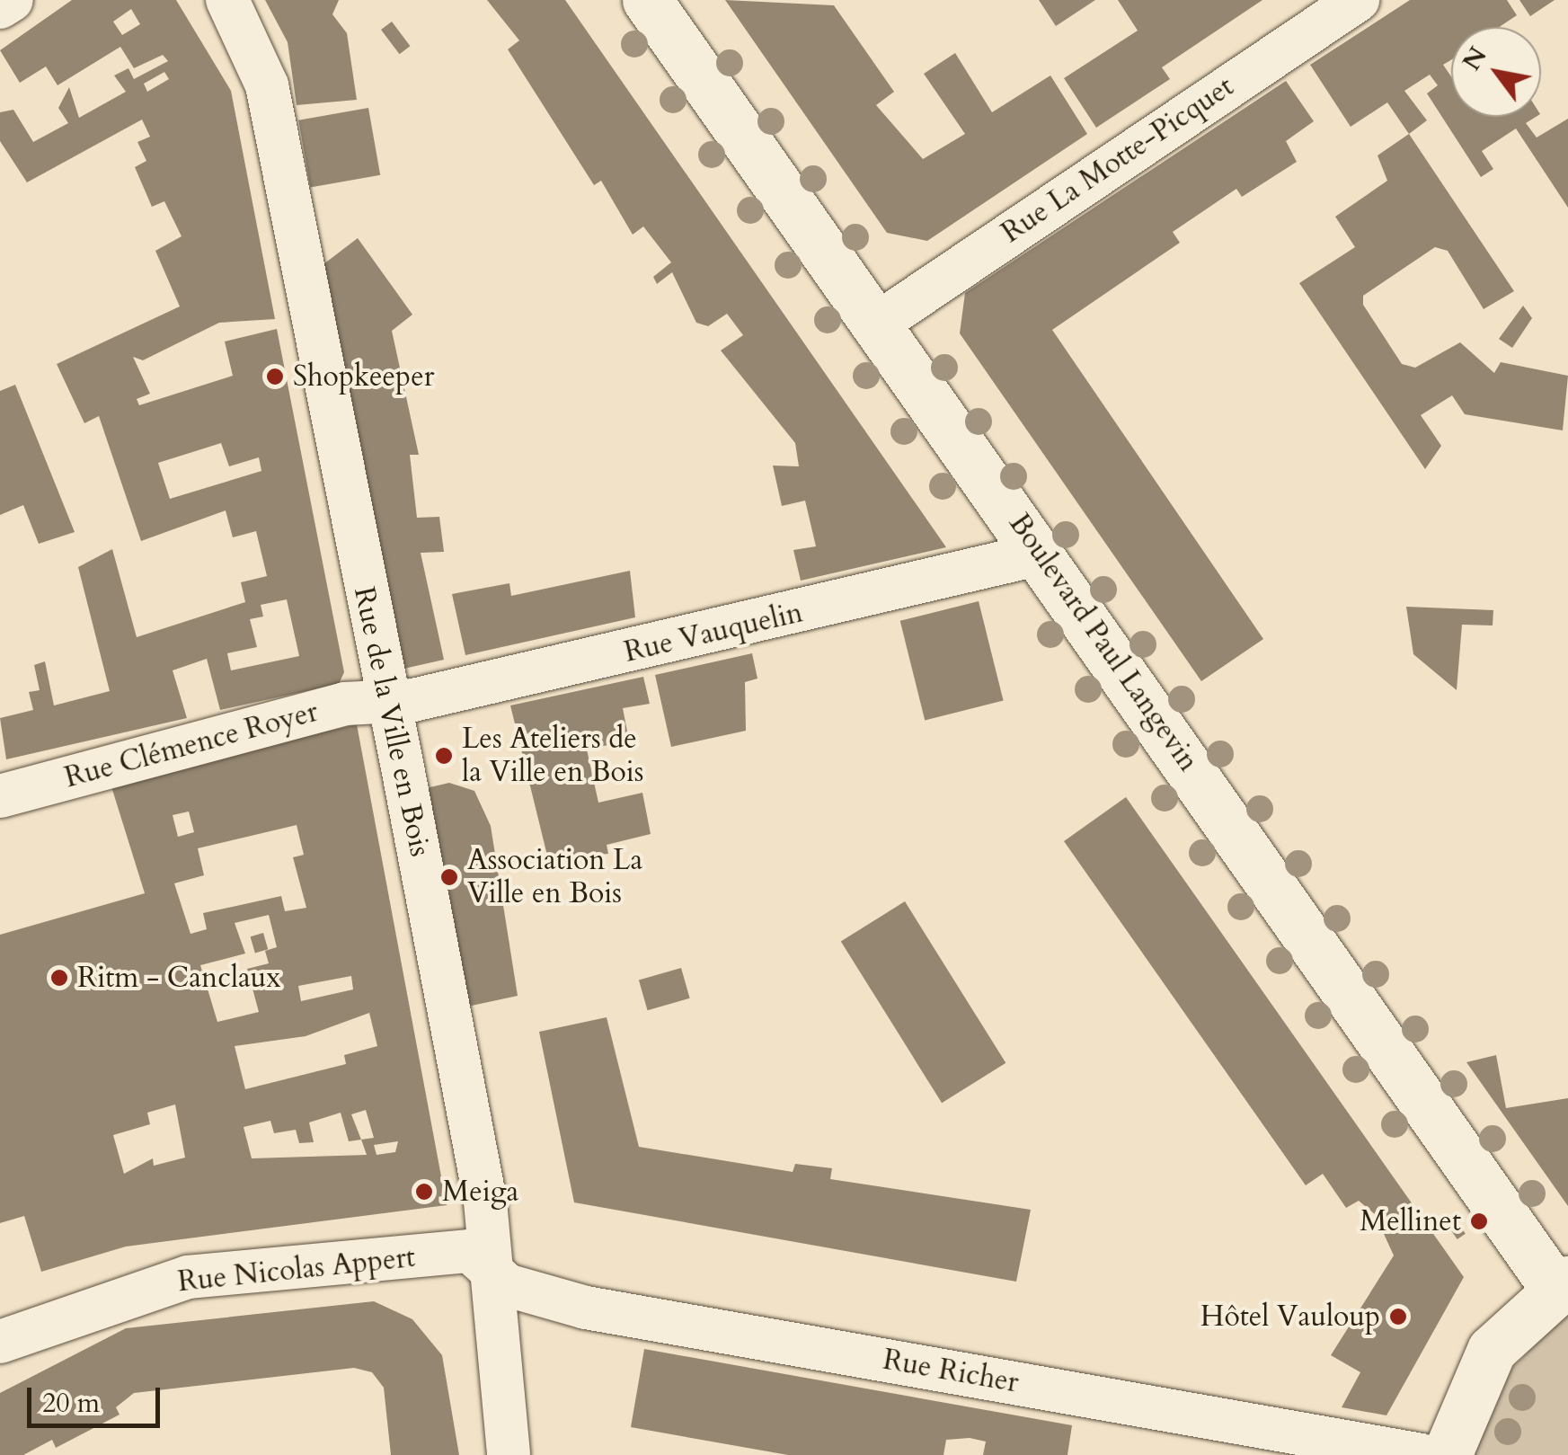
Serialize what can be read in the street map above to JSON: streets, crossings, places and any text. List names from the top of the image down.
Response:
{
  "streets": {
    "street": [
      "Rue La Motte-Picquet",
      "Rue Vauquelin",
      "Boulevard Paul Langevin",
      "Rue de la Ville en Bois",
      "Rue Clémence Royer",
      "Rue Nicolas Appert",
      "Rue Richer"
    ]
  },
  "crossings": [
    ["Rue La Motte-Picquet", "Boulevard Paul Langevin"],
    ["Rue Vauquelin", "Boulevard Paul Langevin"],
    ["Rue Vauquelin", "Rue de la Ville en Bois"],
    ["Rue Vauquelin", "Rue Clémence Royer"],
    ["Rue de la Ville en Bois", "Rue Clémence Royer"],
    ["Rue de la Ville en Bois", "Rue Nicolas Appert"],
    ["Rue de la Ville en Bois", "Rue Richer"],
    ["Rue Nicolas Appert", "Rue Richer"]
  ],
  "places": [
    "Shopkeeper",
    "Les Ateliers de la Ville en Bois",
    "Association La Ville en Bois",
    "Ritm - Canclaux",
    "Meiga",
    "Mellinet",
    "Hôtel Vauloup"
  ],
  "scale_bar": "20 m",
  "north": "top left"
}
